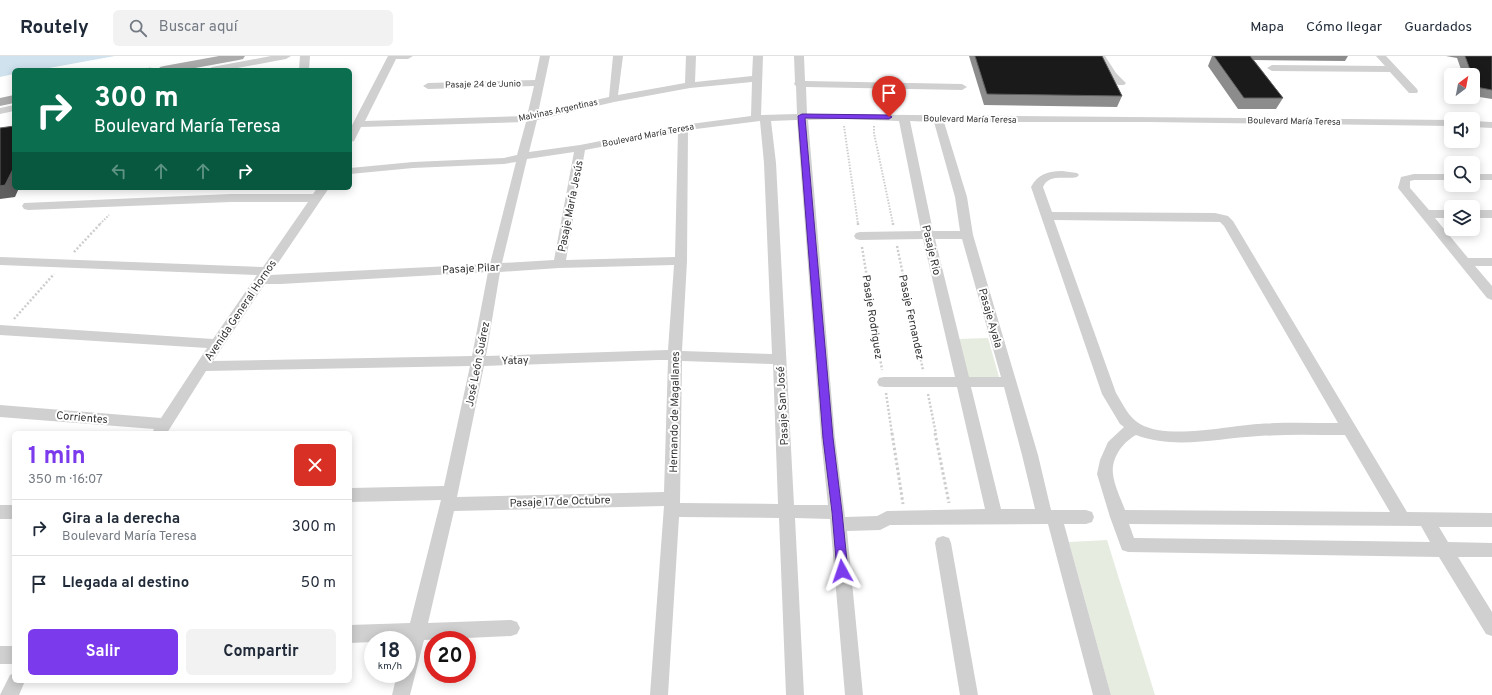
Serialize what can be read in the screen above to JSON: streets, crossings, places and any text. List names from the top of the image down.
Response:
{
  "streets": {
    "street": [
      "Pasaje 24 de Junio",
      "Malvinas Argentinas",
      "Boulevard María Teresa",
      "Pasaje María Jesús",
      "Pasaje Rio",
      "Pasaje Pilar",
      "Avenida General Hornos",
      "Pasaje Ayala",
      "Yatay",
      "José León Suárez",
      "Pasaje San José",
      "Hernando de Magallanes",
      "Corrientes",
      "Pasaje 17 de Octubre"
    ],
    "path": ["Pasaje Rodriguez", "Pasaje Fernandez"]
  },
  "crossings": [
    ["Pasaje 24 de Junio", "José León Suárez"],
    ["Malvinas Argentinas", "José León Suárez"],
    ["Malvinas Argentinas", "Pasaje San José"],
    ["Boulevard María Teresa", "Pasaje María Jesús"],
    ["Boulevard María Teresa", "Pasaje Rio"],
    ["Boulevard María Teresa", "Pasaje Rodriguez"],
    ["Boulevard María Teresa", "Pasaje Fernandez"],
    ["Boulevard María Teresa", "Pasaje Ayala"],
    ["Boulevard María Teresa", "José León Suárez"],
    ["Boulevard María Teresa", "Pasaje San José"],
    ["Boulevard María Teresa", "Hernando de Magallanes"],
    ["Pasaje María Jesús", "Pasaje Pilar"],
    ["Pasaje Rio", "Pasaje 17 de Octubre"],
    ["Pasaje Pilar", "Avenida General Hornos"],
    ["Pasaje Pilar", "José León Suárez"],
    ["Pasaje Pilar", "Hernando de Magallanes"],
    ["Avenida General Hornos", "Yatay"],
    ["Avenida General Hornos", "Corrientes"],
    ["Pasaje Rodriguez", "Pasaje 17 de Octubre"],
    ["Pasaje Fernandez", "Pasaje 17 de Octubre"],
    ["Pasaje Ayala", "Pasaje 17 de Octubre"],
    ["Yatay", "José León Suárez"],
    ["Yatay", "Pasaje San José"],
    ["Yatay", "Hernando de Magallanes"],
    ["José León Suárez", "Pasaje 17 de Octubre"],
    ["Pasaje San José", "Pasaje 17 de Octubre"],
    ["Hernando de Magallanes", "Pasaje 17 de Octubre"]
  ],
  "north": "top right",
  "page": {
    "header": "Routely",
    "search": "Buscar aquí",
    "nav": ["Mapa", "Cómo llegar", "Guardados"],
    "turn": ["300 m", "Boulevard María Teresa"],
    "heading": ["1 min", "350 m · 16:07"],
    "list": [
      {
        "name": "Gira a la derecha",
        "note": "Boulevard María Teresa",
        "value": "300 m"
      },
      {
        "name": "Llegada al destino",
        "value": "50 m"
      }
    ],
    "buttons": ["Salir", "Compartir"],
    "speed": "18 km/h",
    "limit": "20"
  }
}
